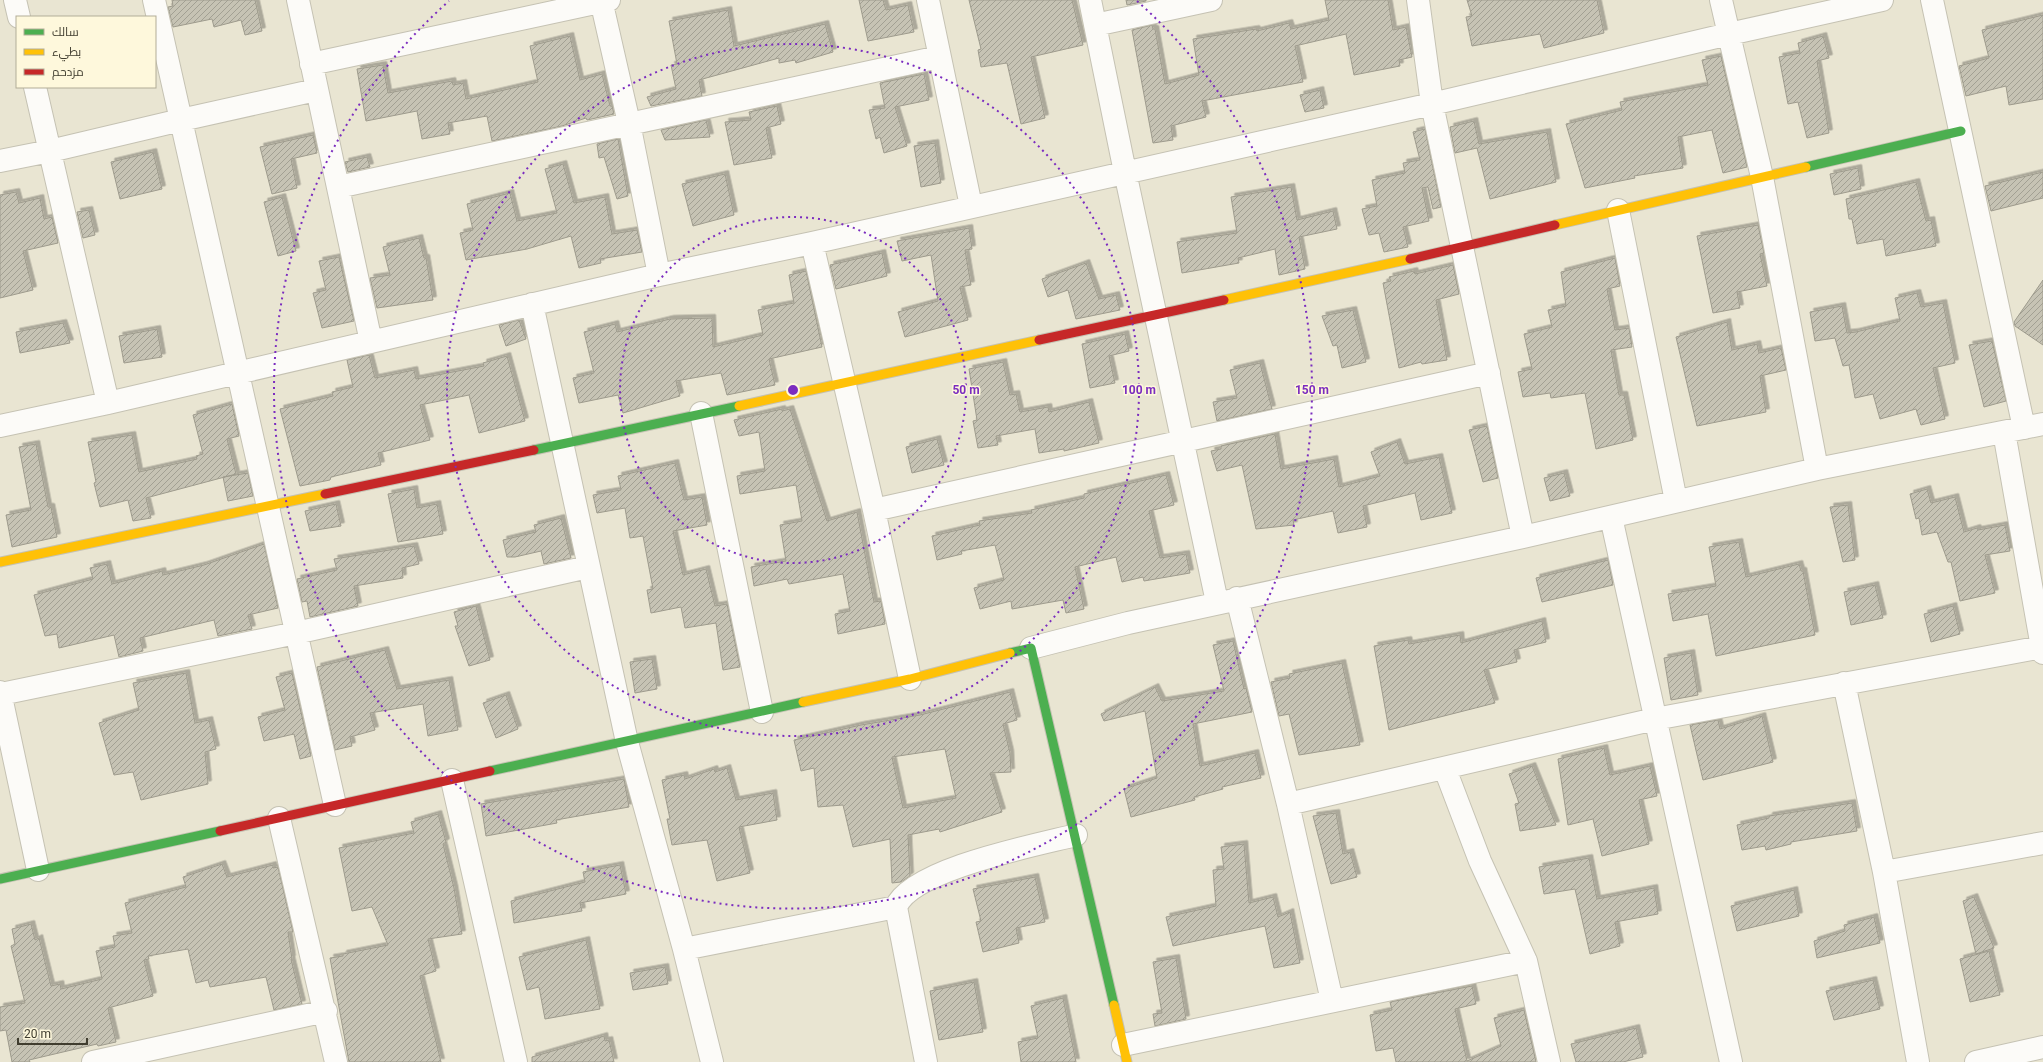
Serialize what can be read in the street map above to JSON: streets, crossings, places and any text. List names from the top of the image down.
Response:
{
  "legend": ["سالك", "بطيء", "مزدحم"],
  "scale_bar": "20 m",
  "rings": ["50 m", "100 m", "150 m"]
}
